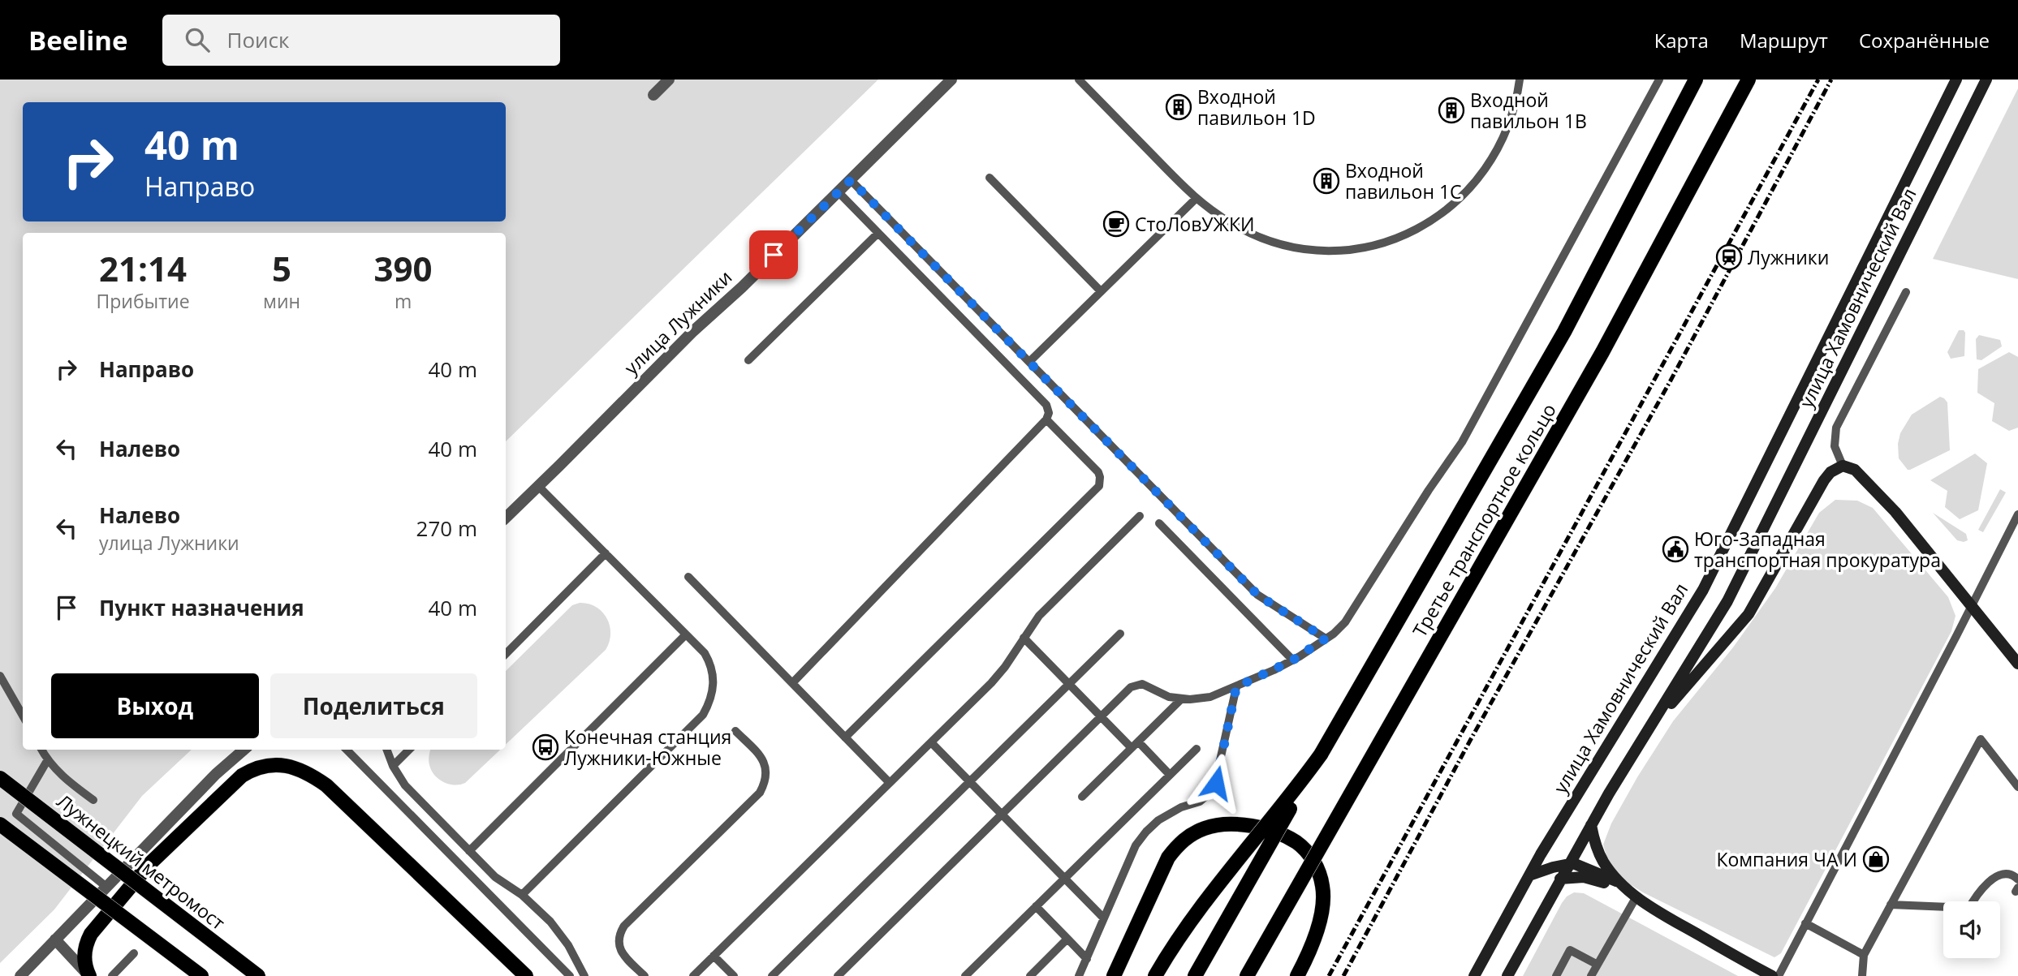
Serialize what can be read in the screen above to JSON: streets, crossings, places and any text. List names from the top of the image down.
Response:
{
  "streets": {
    "main road": ["улица Хамовнический Вал", "Третье транспортное кольцо", "Лужнецкий метромост"],
    "street": ["улица Лужники"]
  },
  "places": {
    "building": ["Входной павильон 1D", "Входной павильон 1B", "Входной павильон 1C"],
    "cafe": ["СтоЛовУЖКИ"],
    "station": ["Лужники"],
    "public building": ["Юго-Западная транспортная прокуратура"],
    "bus stop": ["Конечная станция Лужники-Южные"],
    "shop": ["Компания ЧА И"]
  },
  "page": {
    "header": "Beeline",
    "search": "Поиск",
    "nav": ["Карта", "Маршрут", "Сохранённые"],
    "turn": ["40 m", "Направо"],
    "eta": [
      "21:14",
      "Прибытие",
      "5",
      "мин",
      "390",
      "m"
    ],
    "list": [
      {
        "name": "Направо",
        "value": "40 m"
      },
      {
        "name": "Налево",
        "value": "40 m"
      },
      {
        "name": "Налево",
        "note": "улица Лужники",
        "value": "270 m"
      },
      {
        "name": "Пункт назначения",
        "value": "40 m"
      }
    ],
    "buttons": ["Выход", "Поделиться"]
  }
}
